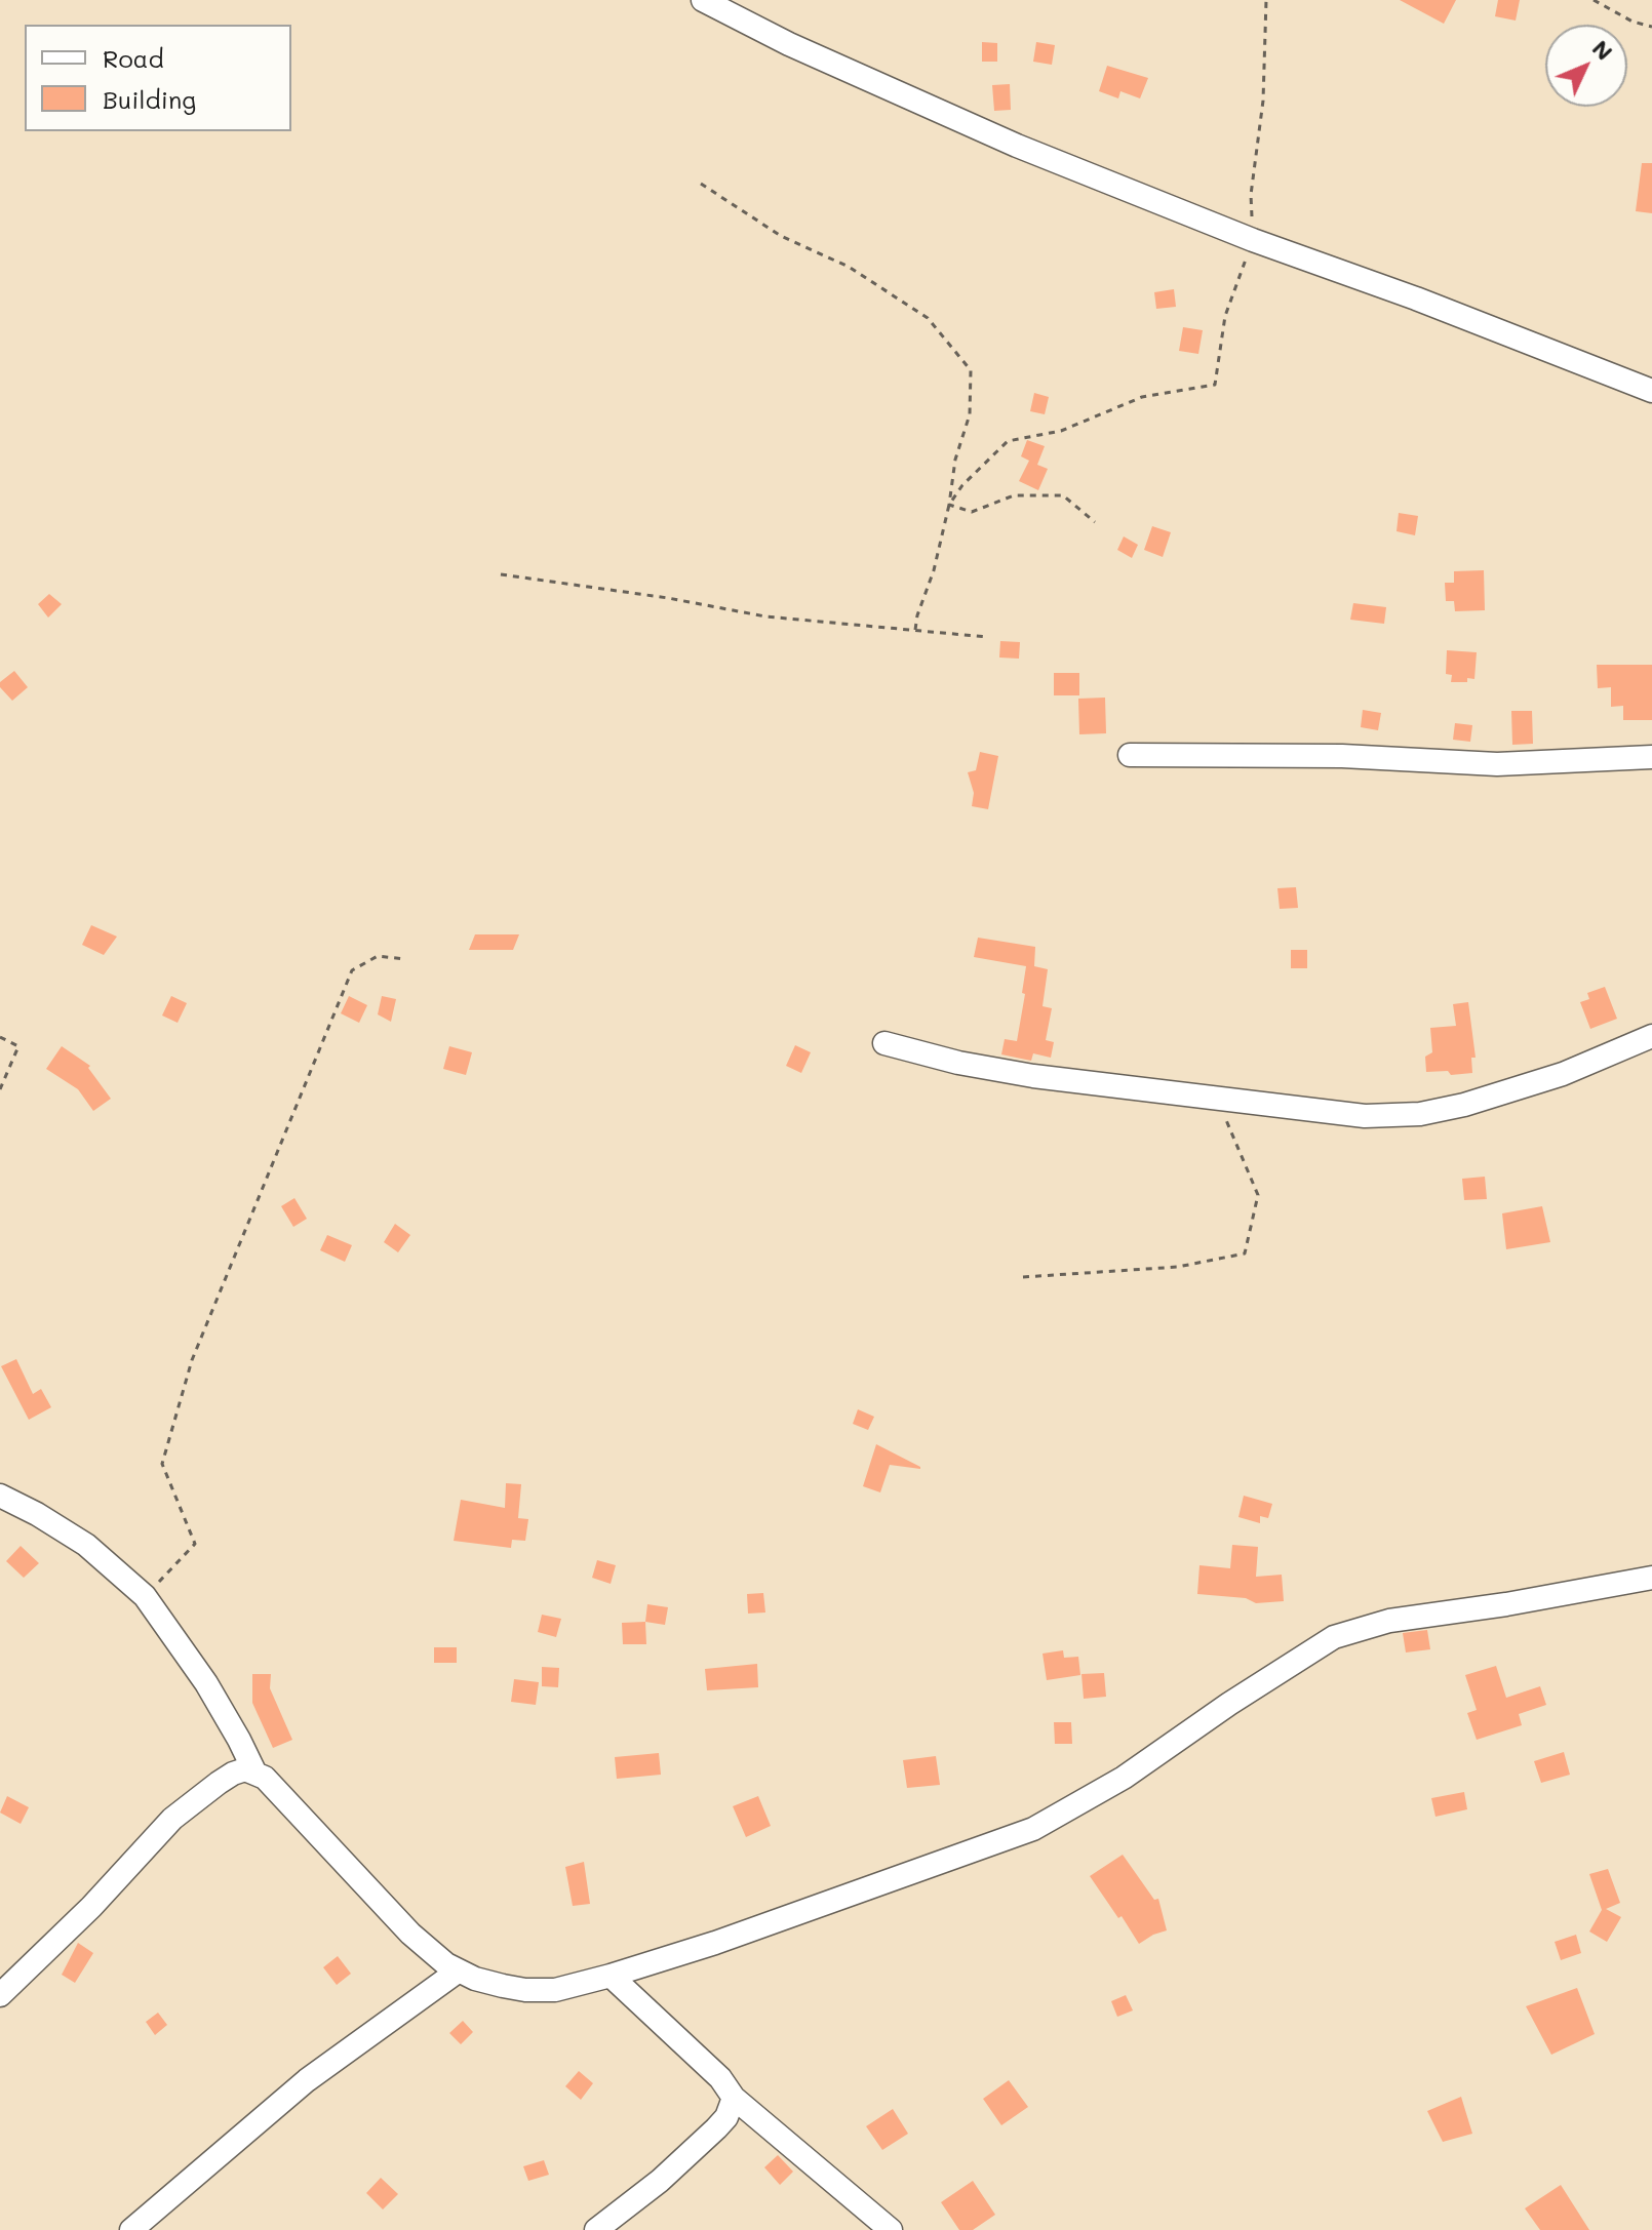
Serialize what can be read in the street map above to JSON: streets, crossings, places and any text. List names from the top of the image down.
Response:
{
  "legend": ["Road", "Building"],
  "north": "top right"
}
